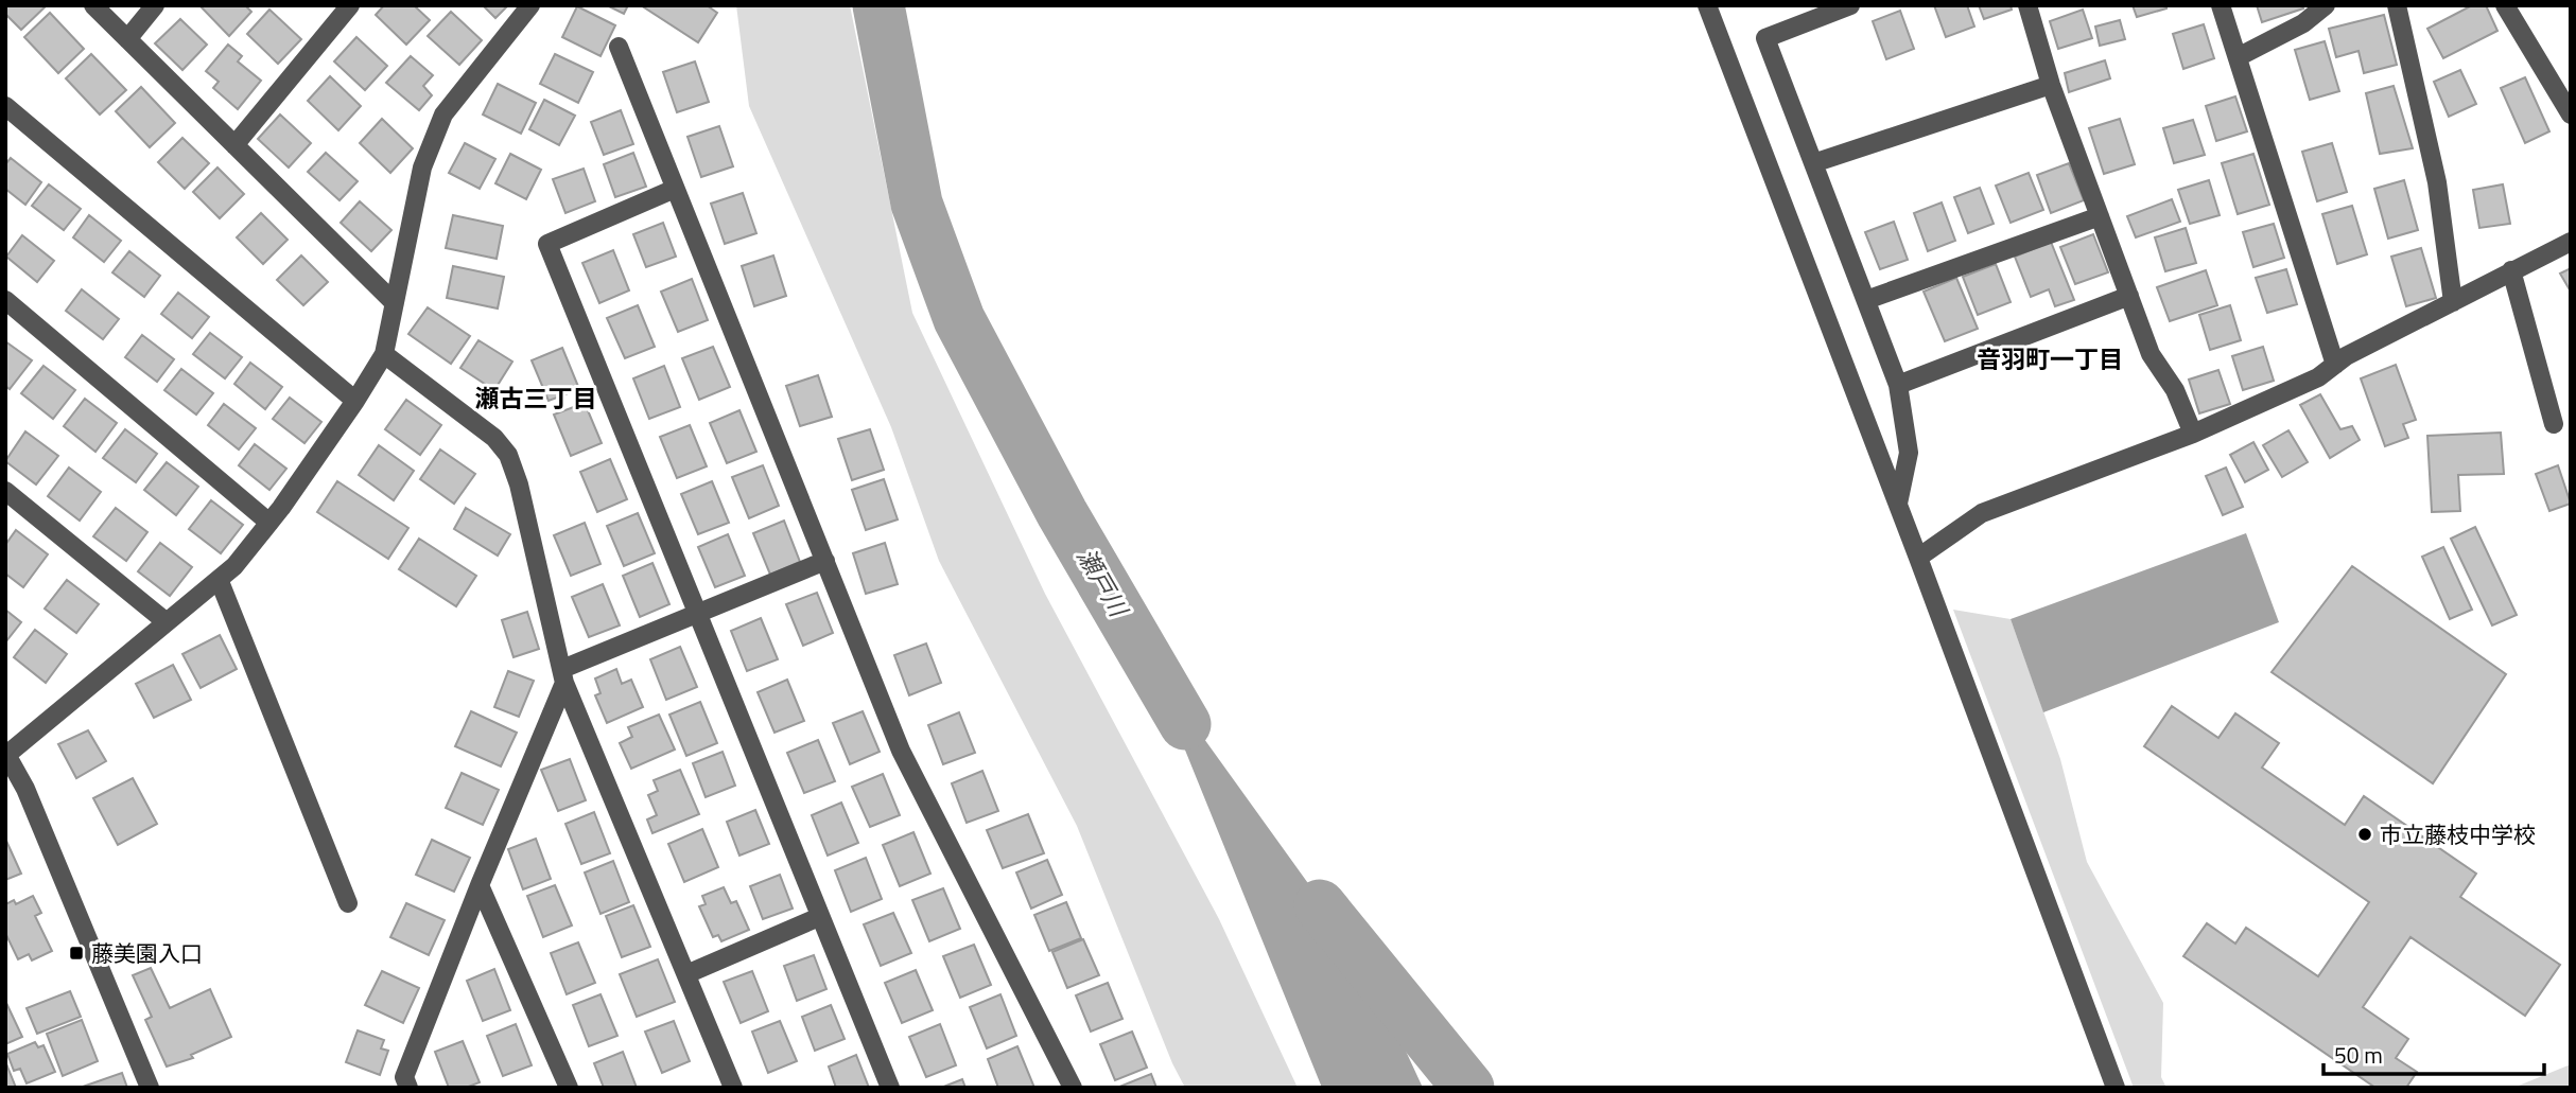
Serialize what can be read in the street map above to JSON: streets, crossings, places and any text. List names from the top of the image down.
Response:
{
  "districts": ["音羽町一丁目", "瀬古三丁目"],
  "water": ["瀬戸川"],
  "places": {
    "other": ["市立藤枝中学校"],
    "transit": ["藤美園入口"]
  },
  "scale_bar": "50 m"
}
